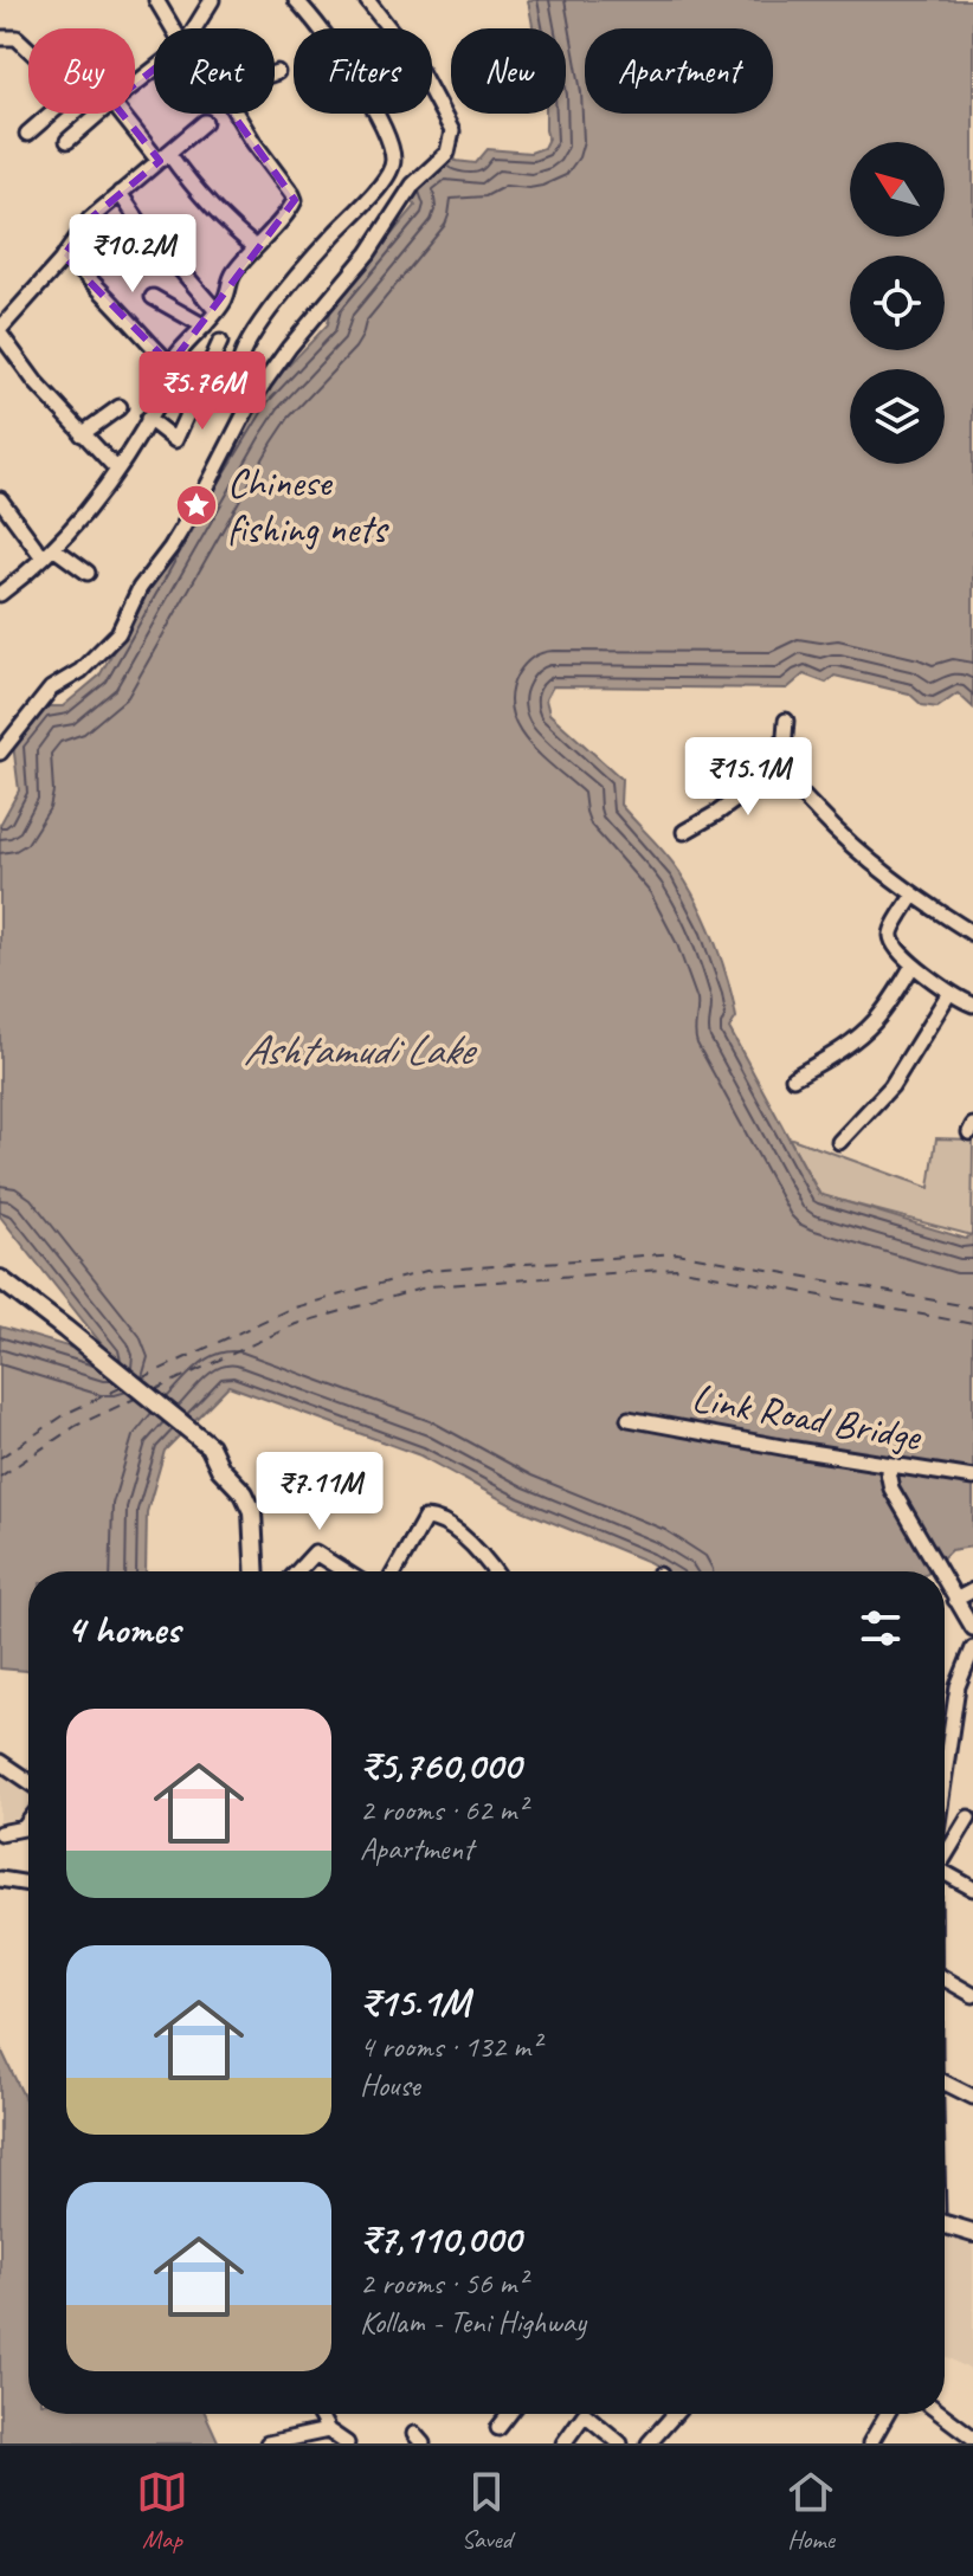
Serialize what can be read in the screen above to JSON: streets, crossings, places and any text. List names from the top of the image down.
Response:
{
  "streets": {
    "street": ["Link Road Bridge"]
  },
  "water": ["Ashtamudi Lake"],
  "places": {
    "place": ["Chinese fishing nets"]
  },
  "north": "top left",
  "page": {
    "chip": [
      "Buy",
      "Rent",
      "Filters",
      "New",
      "Apartment"
    ],
    "price": [
      "₹10.2M",
      "₹5.76M",
      "₹15.1M",
      "₹7.11M"
    ],
    "heading": "4 homes",
    "list": [
      {
        "name": "₹5,760,000",
        "note": "2 rooms · 62 m² · Apartment"
      },
      {
        "name": "₹15.1M",
        "note": "4 rooms · 132 m² · House"
      },
      {
        "name": "₹7,110,000",
        "note": "2 rooms · 56 m² · Kollam - Teni Highway"
      }
    ],
    "tabs": ["Map", "Saved", "Home"]
  }
}
